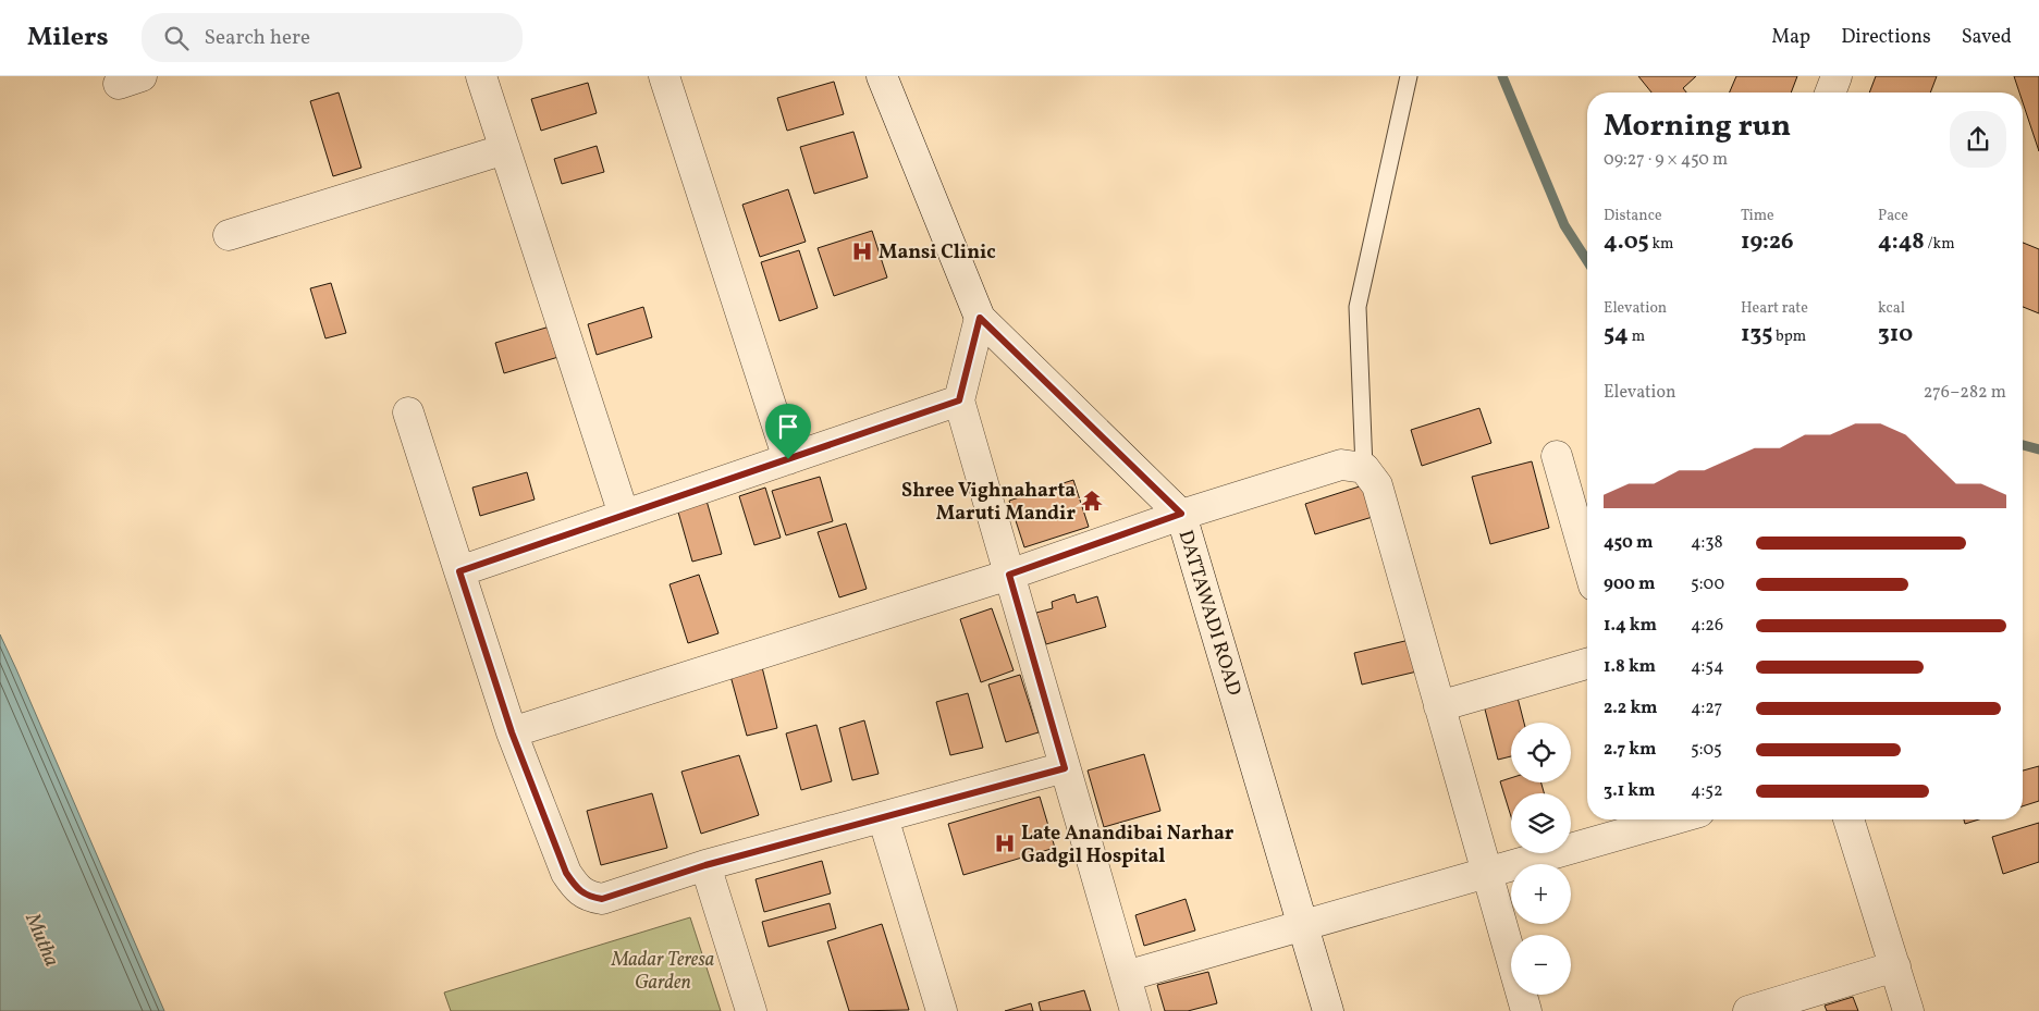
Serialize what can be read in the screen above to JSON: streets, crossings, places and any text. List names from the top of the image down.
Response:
{
  "streets": {
    "street": ["DATTAWADI ROAD"]
  },
  "water": ["Mutha"],
  "parks": ["Madar Teresa Garden"],
  "places": {
    "hospital": ["Mansi Clinic", "Late Anandibai Narhar Gadgil Hospital"],
    "temple": ["Shree Vighnaharta Maruti Mandir"]
  },
  "page": {
    "header": "Milers",
    "search": "Search here",
    "nav": ["Map", "Directions", "Saved"],
    "heading": ["Morning run", "09:27 · 9 × 450 m"],
    "stats": [
      ["Distance", "4.05 km"],
      ["Time", "19:26"],
      ["Pace", "4:48 /km"],
      ["Elevation", "54 m"],
      ["Heart rate", "135 bpm"],
      ["kcal", "310"]
    ],
    "chart": ["Elevation", "276–282 m"],
    "list": [
      {
        "name": "450 m",
        "note": "4:38"
      },
      {
        "name": "900 m",
        "note": "5:00"
      },
      {
        "name": "1.4 km",
        "note": "4:26"
      },
      {
        "name": "1.8 km",
        "note": "4:54"
      },
      {
        "name": "2.2 km",
        "note": "4:27"
      },
      {
        "name": "2.7 km",
        "note": "5:05"
      },
      {
        "name": "3.1 km",
        "note": "4:52"
      }
    ],
    "map_buttons": ["+", "−"]
  }
}
